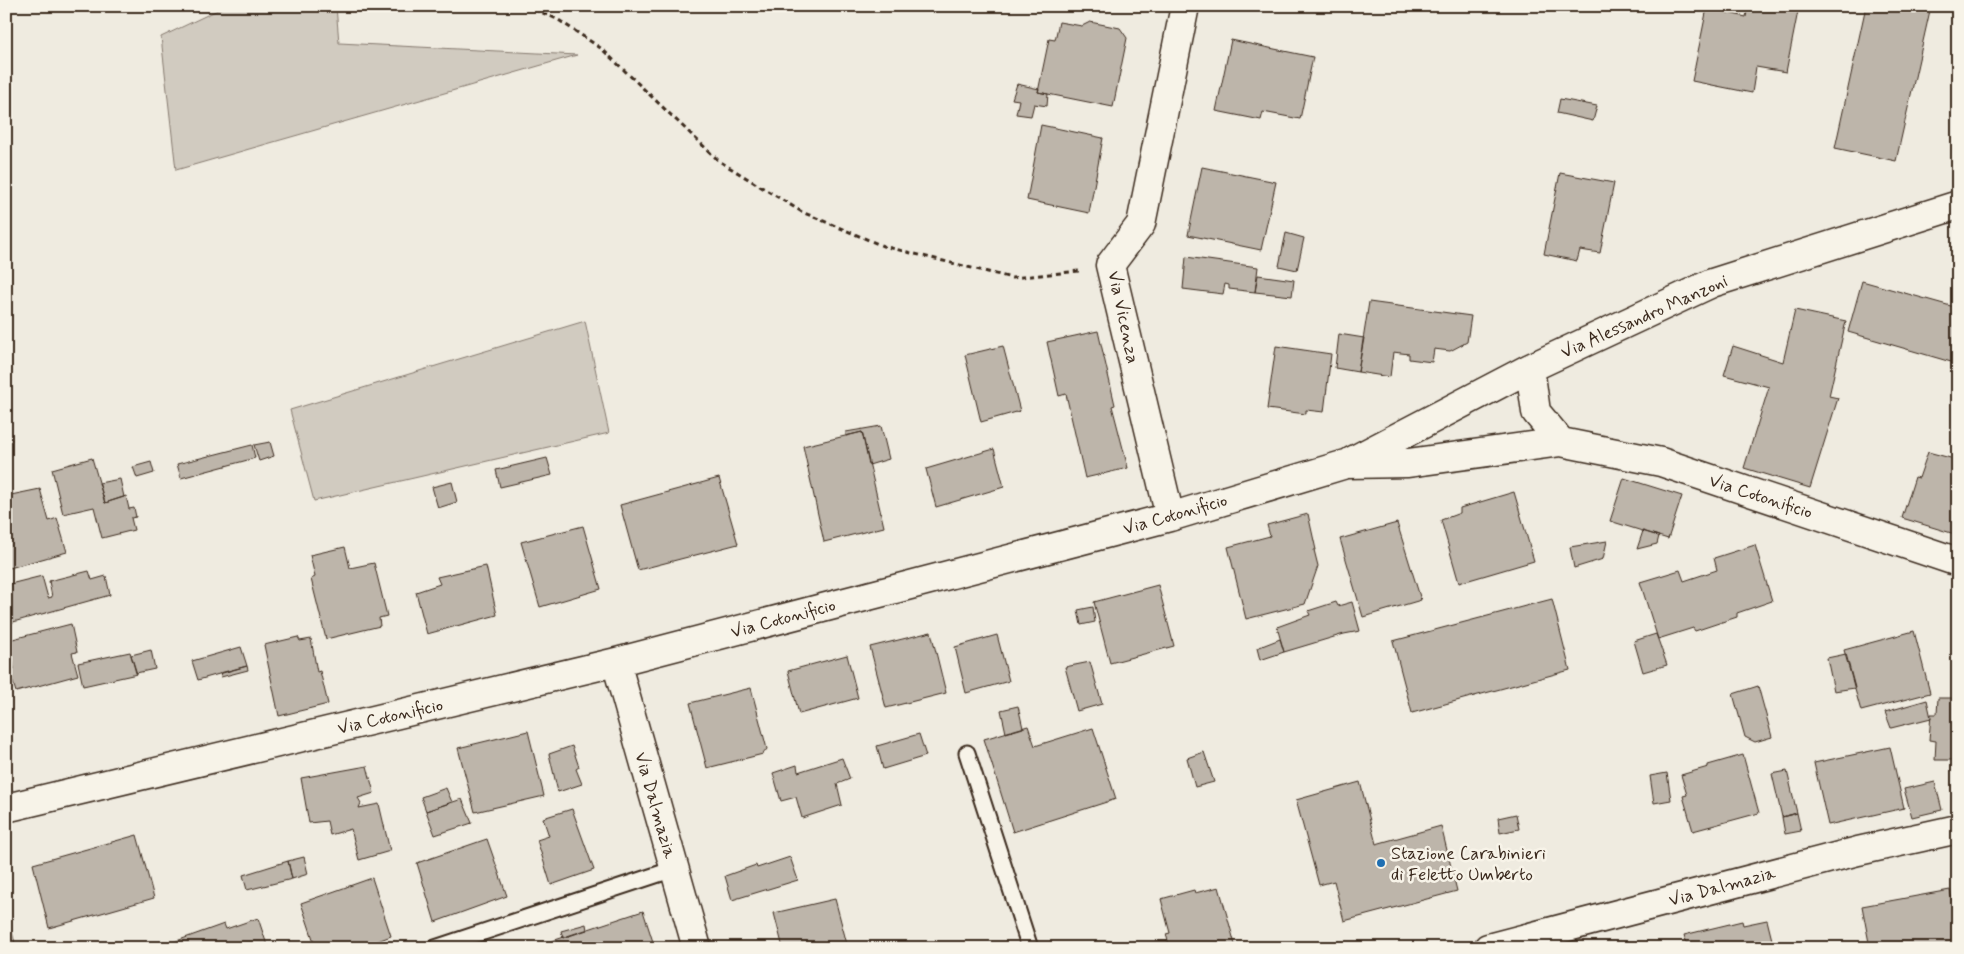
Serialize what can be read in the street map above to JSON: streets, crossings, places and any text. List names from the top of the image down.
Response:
{
  "streets": {
    "street": [
      "Via Alessandro Manzoni",
      "Via Vicenza",
      "Via Cotonificio",
      "Via Dalmazia"
    ]
  },
  "crossings": [
    ["Via Alessandro Manzoni", "Via Cotonificio"],
    ["Via Vicenza", "Via Cotonificio"],
    ["Via Cotonificio", "Via Dalmazia"]
  ],
  "places": ["Stazione Carabinieri di Feletto Umberto"]
}
